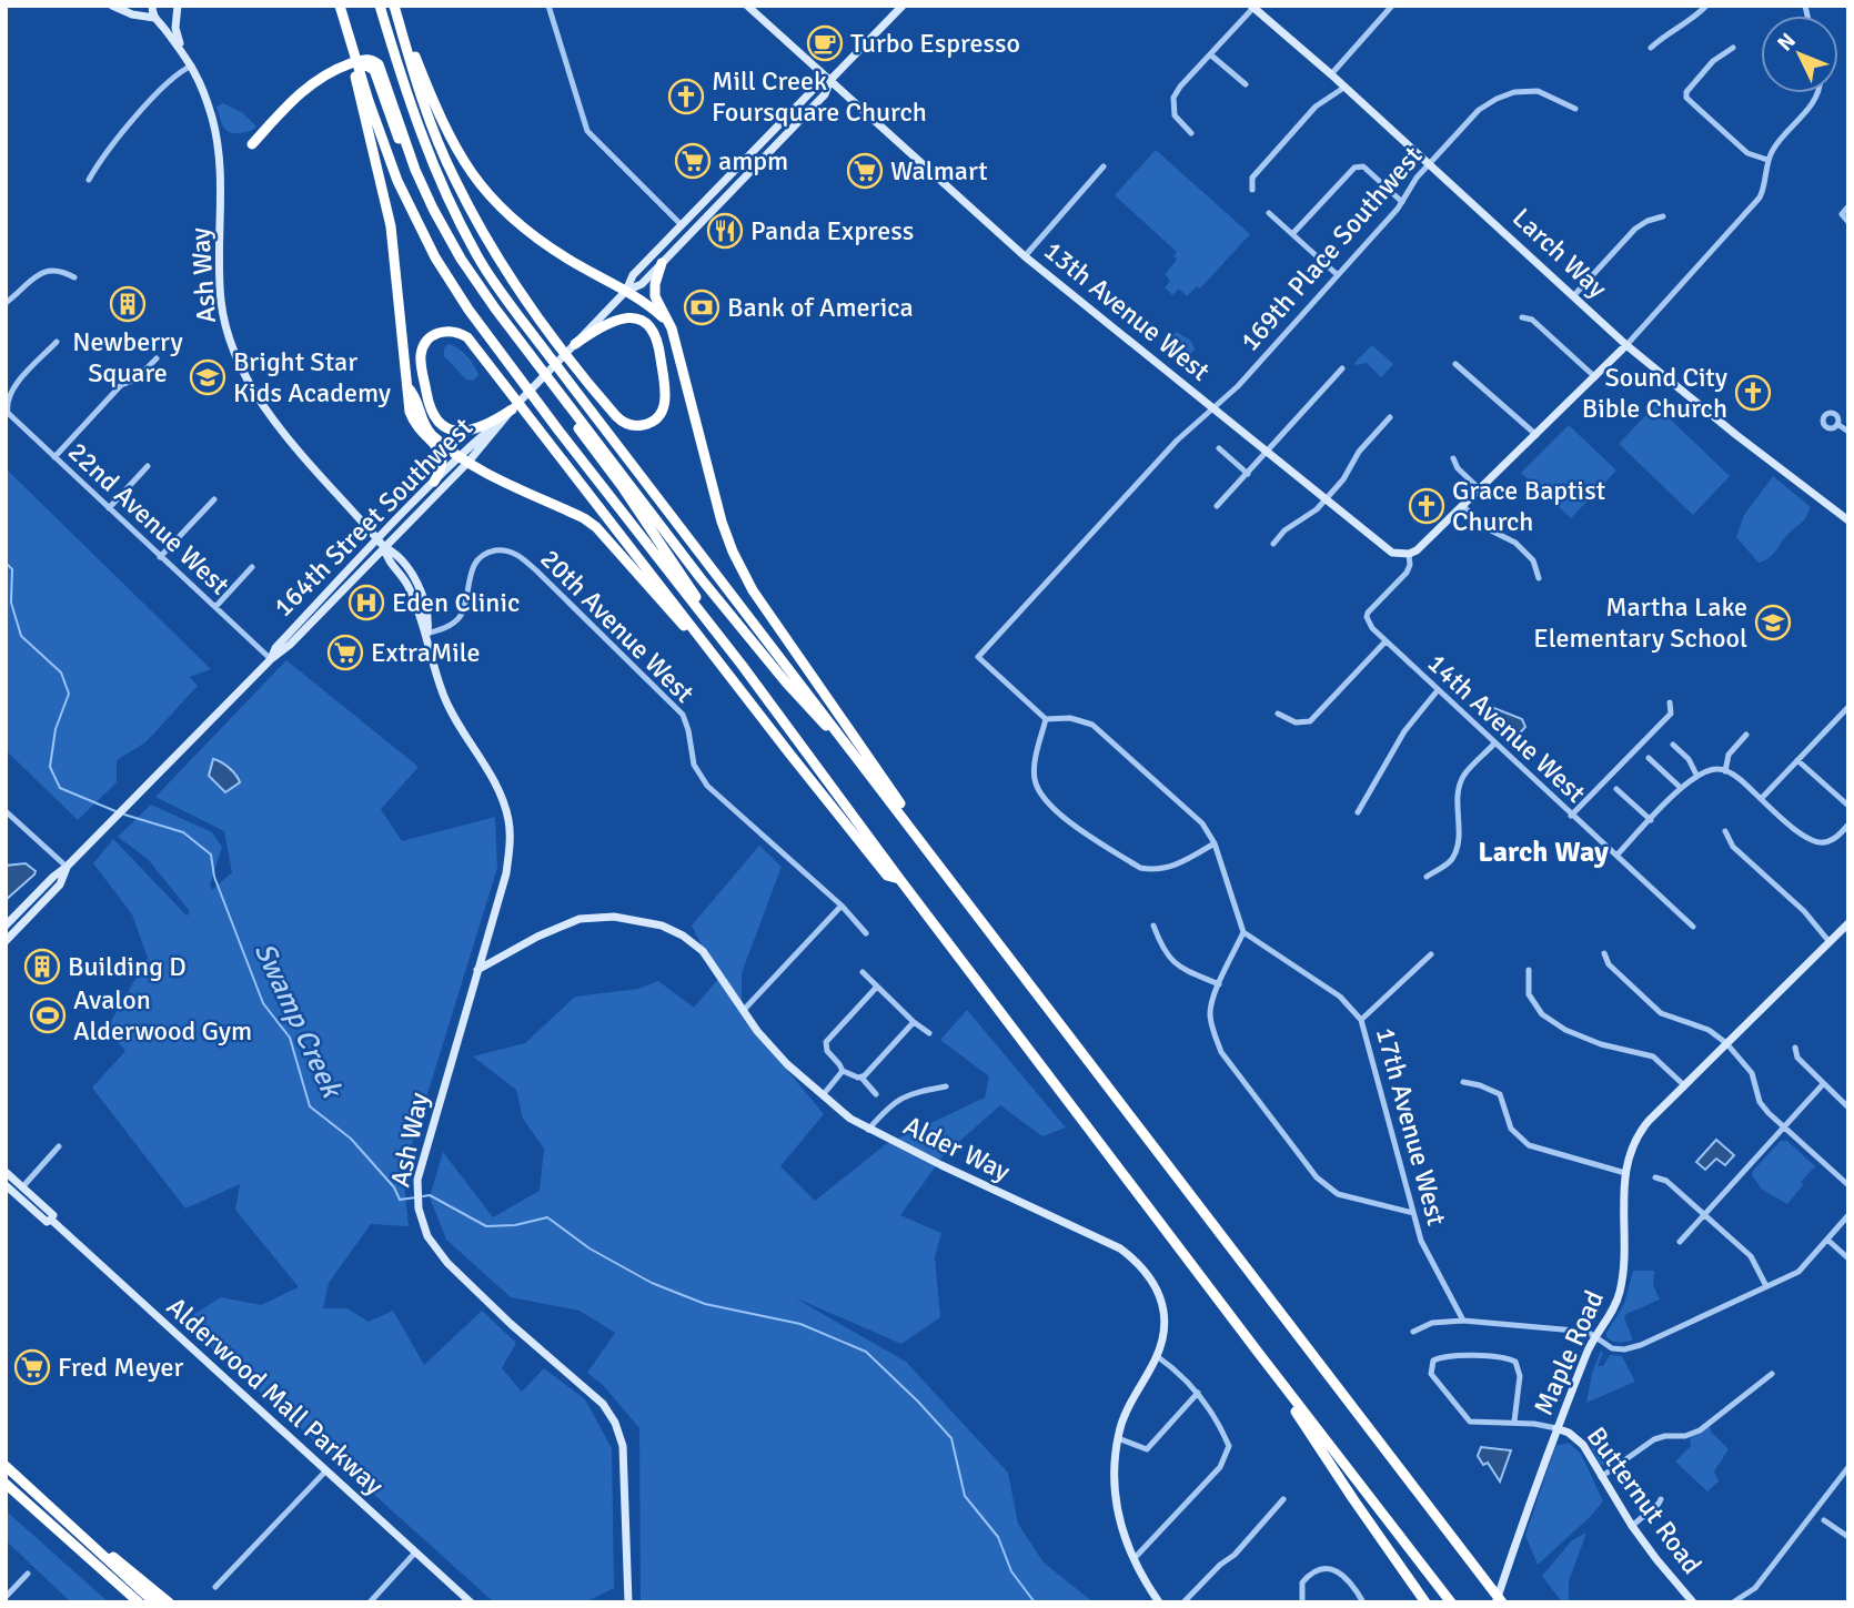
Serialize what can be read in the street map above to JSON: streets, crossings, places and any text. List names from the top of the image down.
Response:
{
  "streets": {
    "street": [
      "169th Place Southwest",
      "Larch Way",
      "Ash Way",
      "13th Avenue West",
      "164th Street Southwest",
      "22nd Avenue West",
      "20th Avenue West",
      "14th Avenue West",
      "17th Avenue West",
      "Alder Way",
      "Maple Road",
      "Alderwood Mall Parkway",
      "Butternut Road"
    ]
  },
  "crossings": [
    ["169th Place Southwest", "Larch Way"],
    ["169th Place Southwest", "13th Avenue West"],
    ["Ash Way", "164th Street Southwest"],
    ["Ash Way", "20th Avenue West"],
    ["Ash Way", "Alder Way"],
    ["13th Avenue West", "164th Street Southwest"],
    ["13th Avenue West", "14th Avenue West"],
    ["164th Street Southwest", "22nd Avenue West"],
    ["Maple Road", "Butternut Road"]
  ],
  "districts": ["Larch Way"],
  "water": ["Swamp Creek"],
  "places": {
    "cafe": ["Turbo Espresso"],
    "church": ["Mill Creek Foursquare Church", "Sound City Bible Church", "Grace Baptist Church"],
    "supermarket": [
      "ampm",
      "Walmart",
      "ExtraMile",
      "Fred Meyer"
    ],
    "restaurant": ["Panda Express"],
    "building": ["Newberry Square", "Building D"],
    "bank": ["Bank of America"],
    "school or university": ["Bright Star Kids Academy", "Martha Lake Elementary School"],
    "hospital": ["Eden Clinic"],
    "sports": ["Avalon Alderwood Gym"]
  },
  "north": "top left"
}
